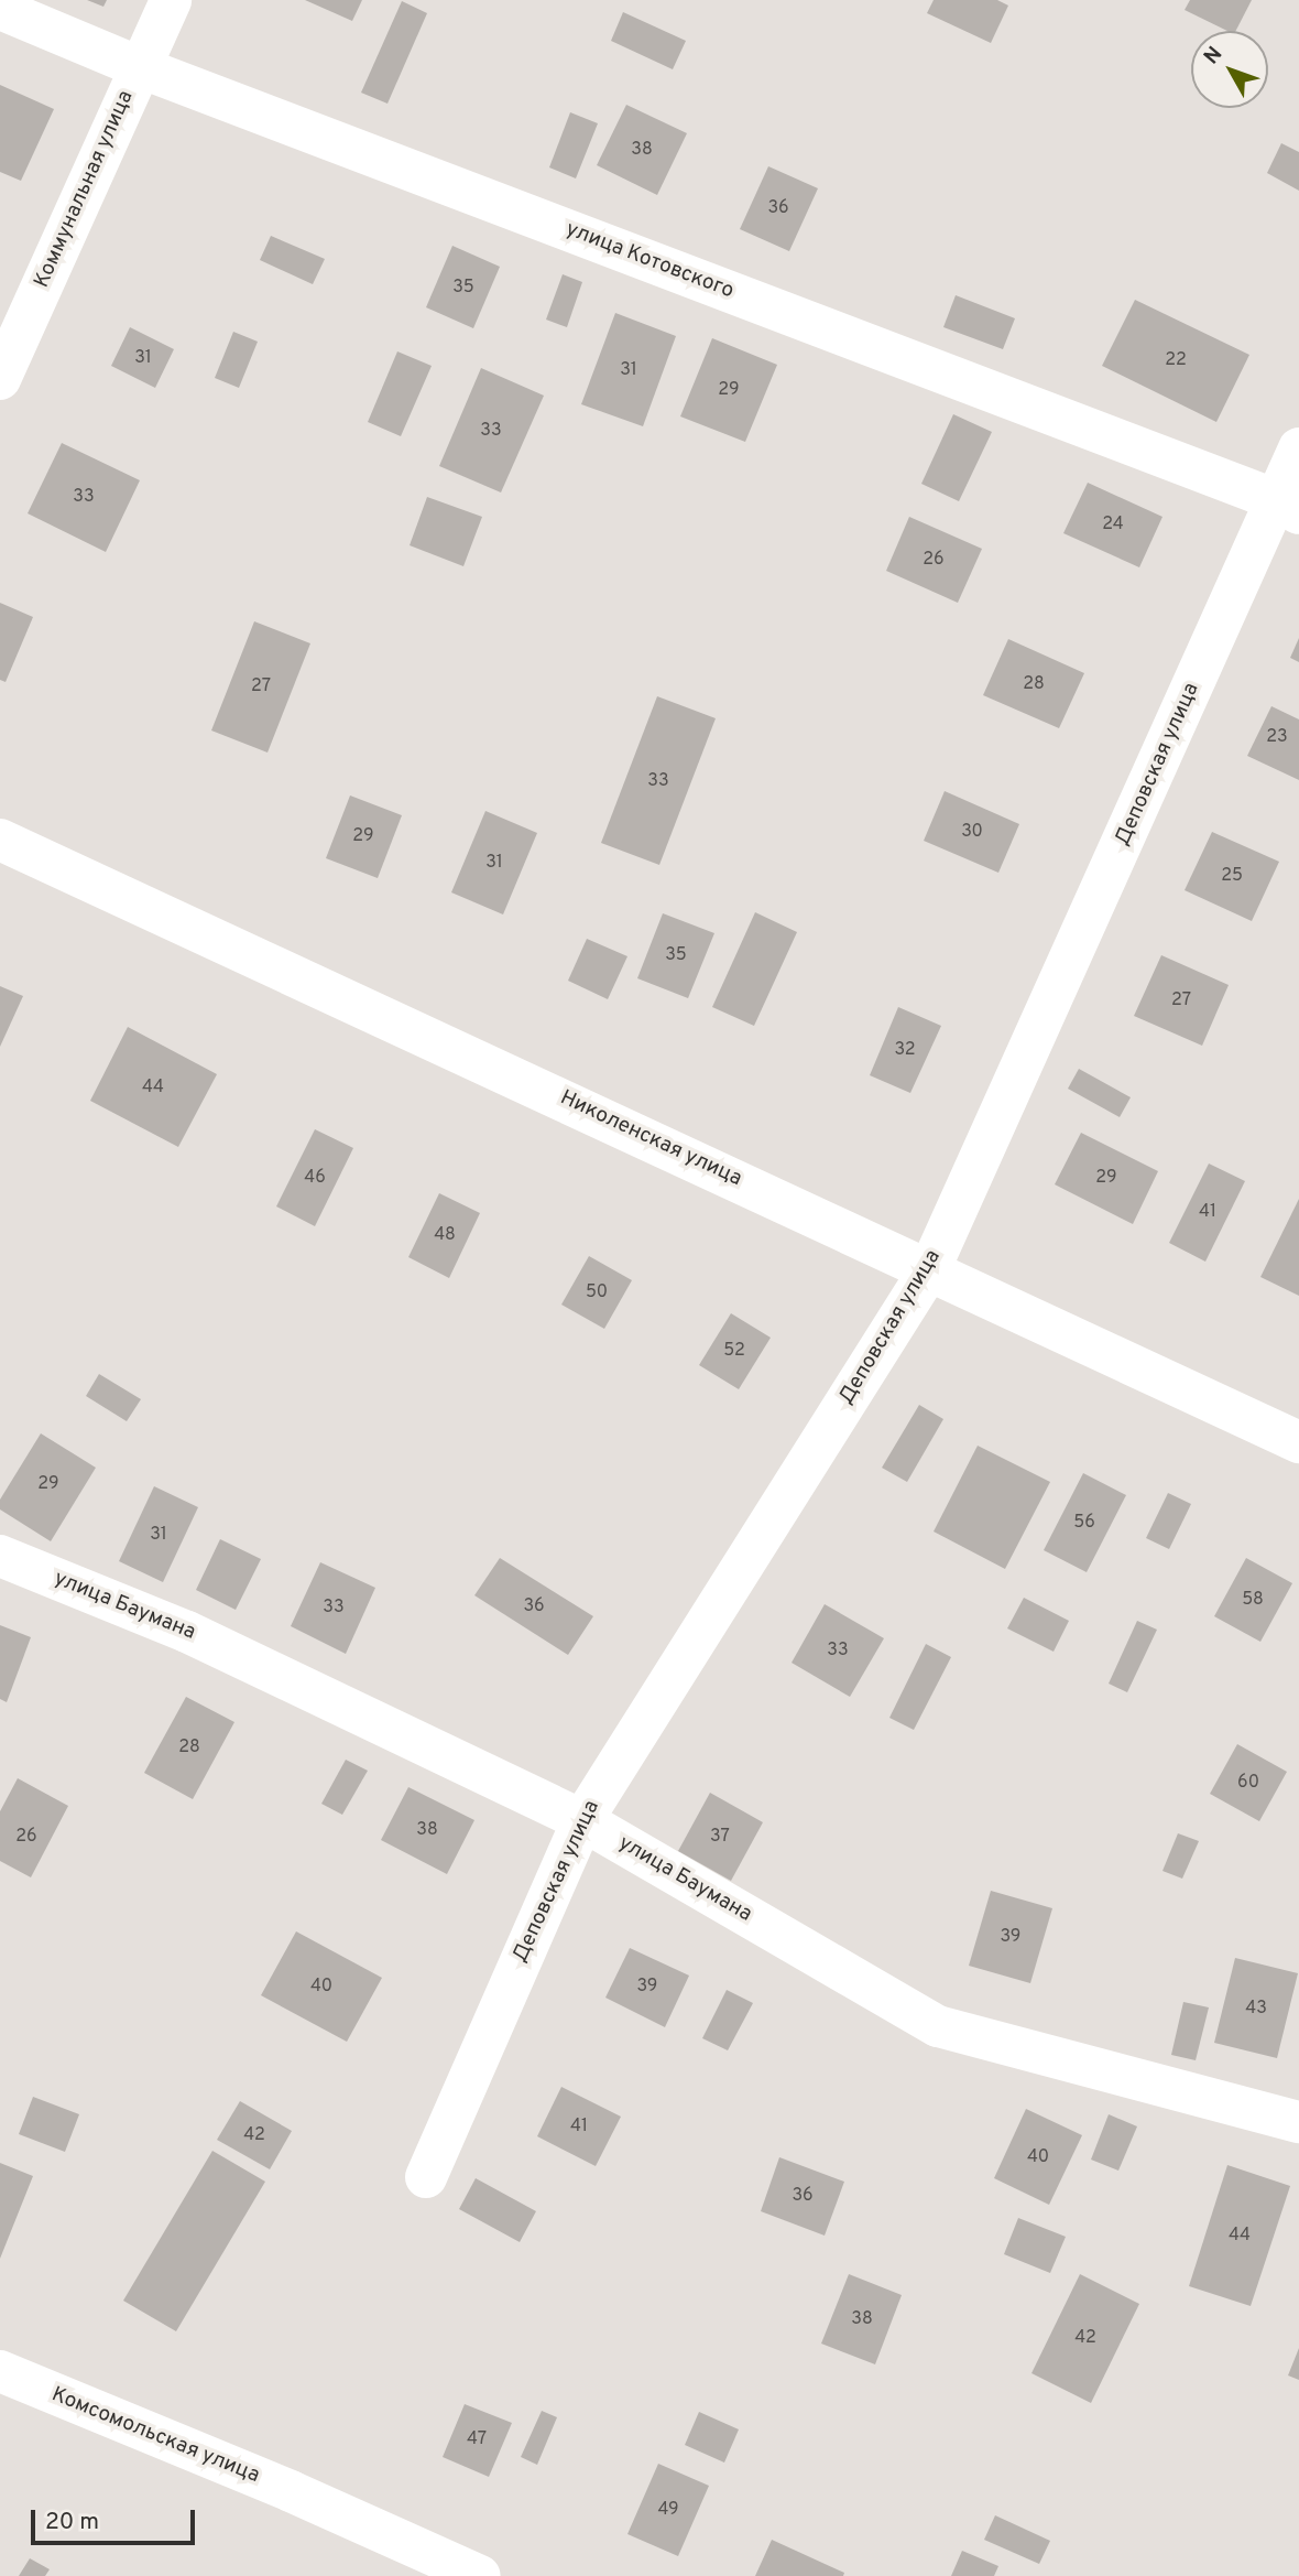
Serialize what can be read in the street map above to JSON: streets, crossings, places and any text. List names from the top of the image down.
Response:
{
  "streets": {
    "street": [
      "Коммунальная улица",
      "улица Котовского",
      "Деповская улица",
      "Николенская улица",
      "улица Баумана",
      "Комсомольская улица"
    ]
  },
  "crossings": [
    ["Коммунальная улица", "улица Котовского"],
    ["улица Котовского", "Деповская улица"],
    ["Деповская улица", "Николенская улица"],
    ["Деповская улица", "улица Баумана"]
  ],
  "house_numbers": [
    "38",
    "36",
    "35",
    "31",
    "22",
    "31",
    "29",
    "33",
    "33",
    "24",
    "26",
    "28",
    "27",
    "23",
    "33",
    "30",
    "29",
    "31",
    "25",
    "35",
    "27",
    "32",
    "44",
    "46",
    "29",
    "41",
    "48",
    "50",
    "52",
    "29",
    "56",
    "31",
    "58",
    "36",
    "33",
    "33",
    "28",
    "60",
    "38",
    "26",
    "37",
    "39",
    "40",
    "39",
    "43",
    "41",
    "42",
    "40",
    "36",
    "44",
    "38",
    "42",
    "47",
    "49"
  ],
  "scale_bar": "20 m",
  "north": "top left"
}
